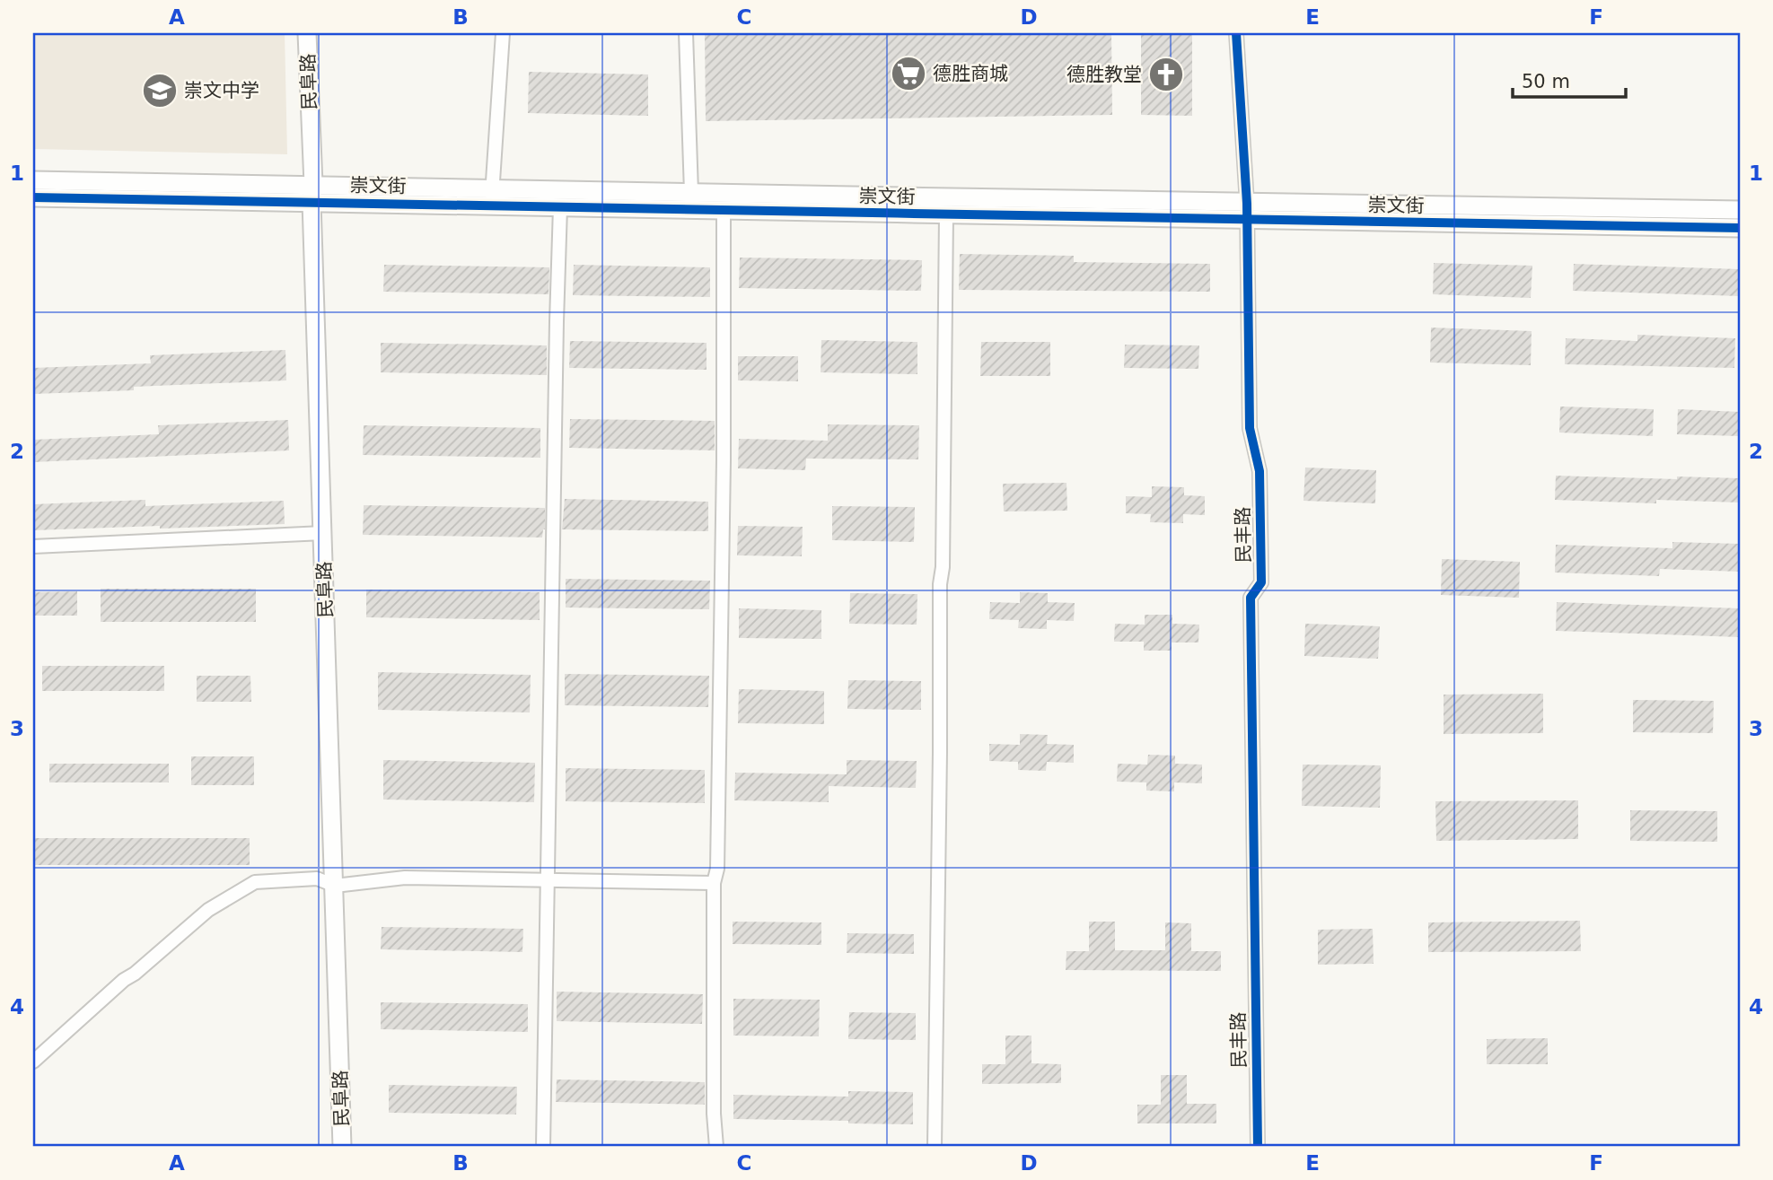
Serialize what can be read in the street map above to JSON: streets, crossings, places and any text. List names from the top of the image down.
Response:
{
  "streets": {
    "street": ["民阜路", "崇文街", "民丰路"]
  },
  "crossings": [
    ["民阜路", "崇文街"],
    ["崇文街", "民丰路"]
  ],
  "places": {
    "supermarket": ["德胜商城"],
    "church": ["德胜教堂"],
    "school or university": ["崇文中学"]
  },
  "scale_bar": "50 m",
  "grid": {
    "columns": [
      "A",
      "B",
      "C",
      "D",
      "E",
      "F"
    ],
    "rows": [
      "1",
      "2",
      "3",
      "4"
    ]
  }
}
